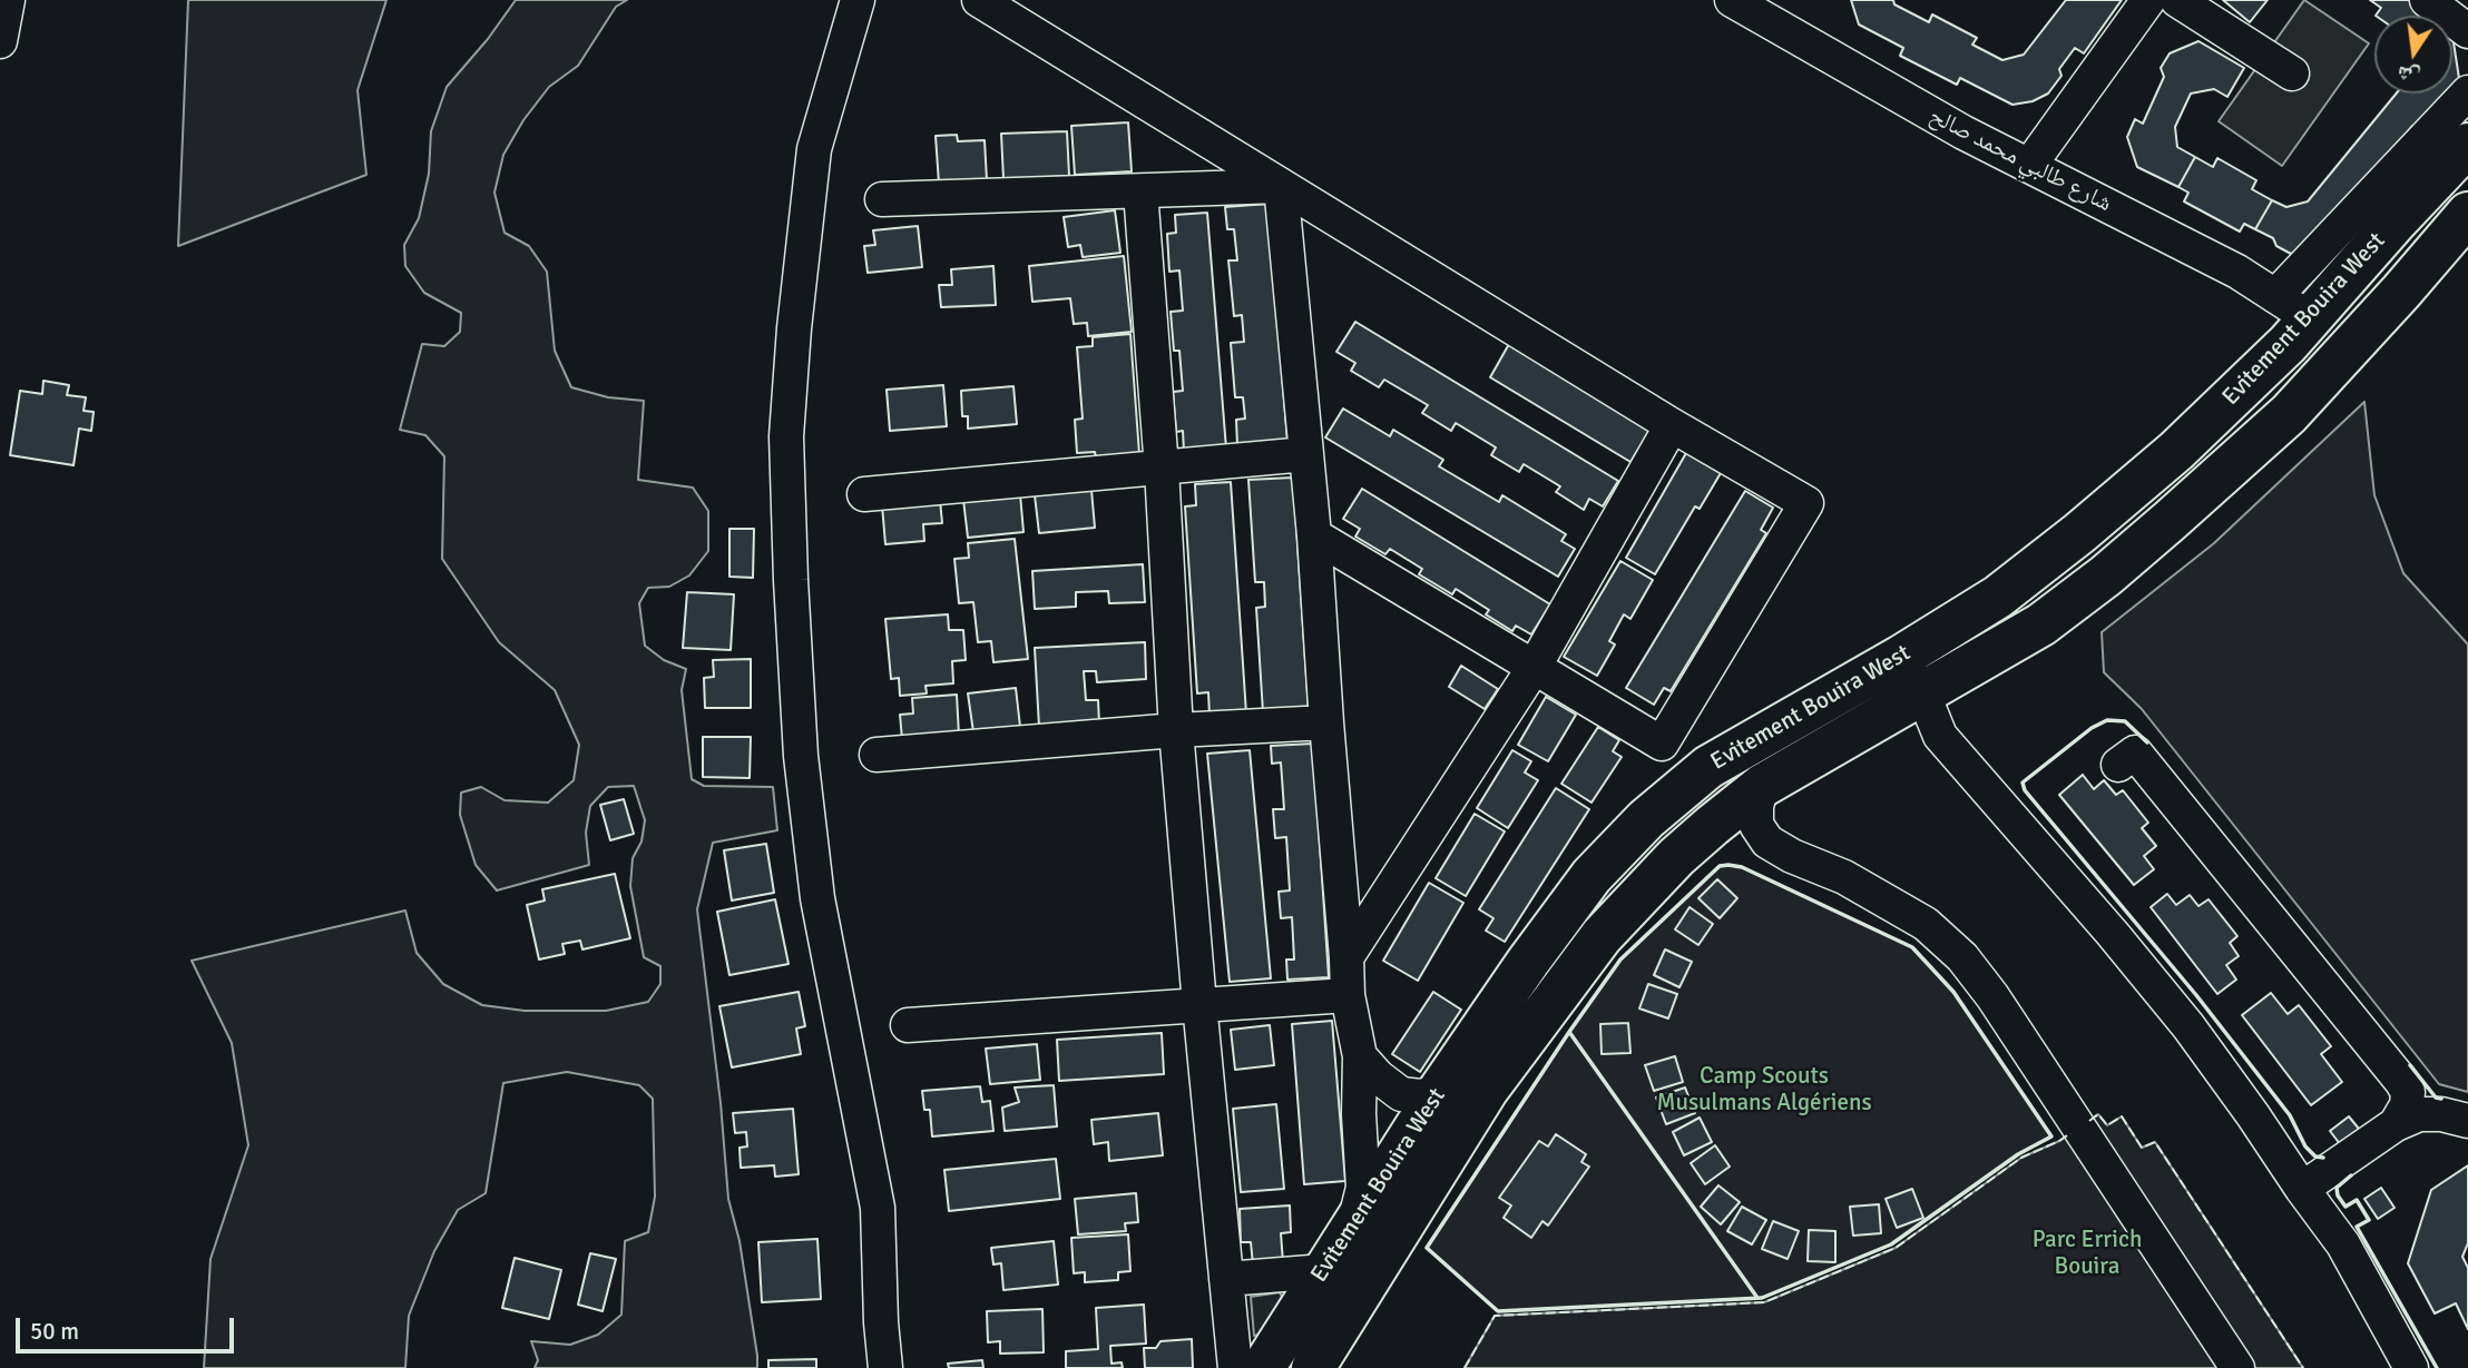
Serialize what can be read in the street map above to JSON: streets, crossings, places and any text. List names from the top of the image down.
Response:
{
  "streets": {
    "highway": ["Evitement Bouira West"],
    "street": ["شارع طالبي محمد صالح"]
  },
  "crossings": [
    ["شارع طالبي محمد صالح", "Evitement Bouira West"]
  ],
  "parks": ["Camp Scouts Musulmans Algériens", "Parc Errich Bouira"],
  "scale_bar": "50 m",
  "north": "bottom"
}
